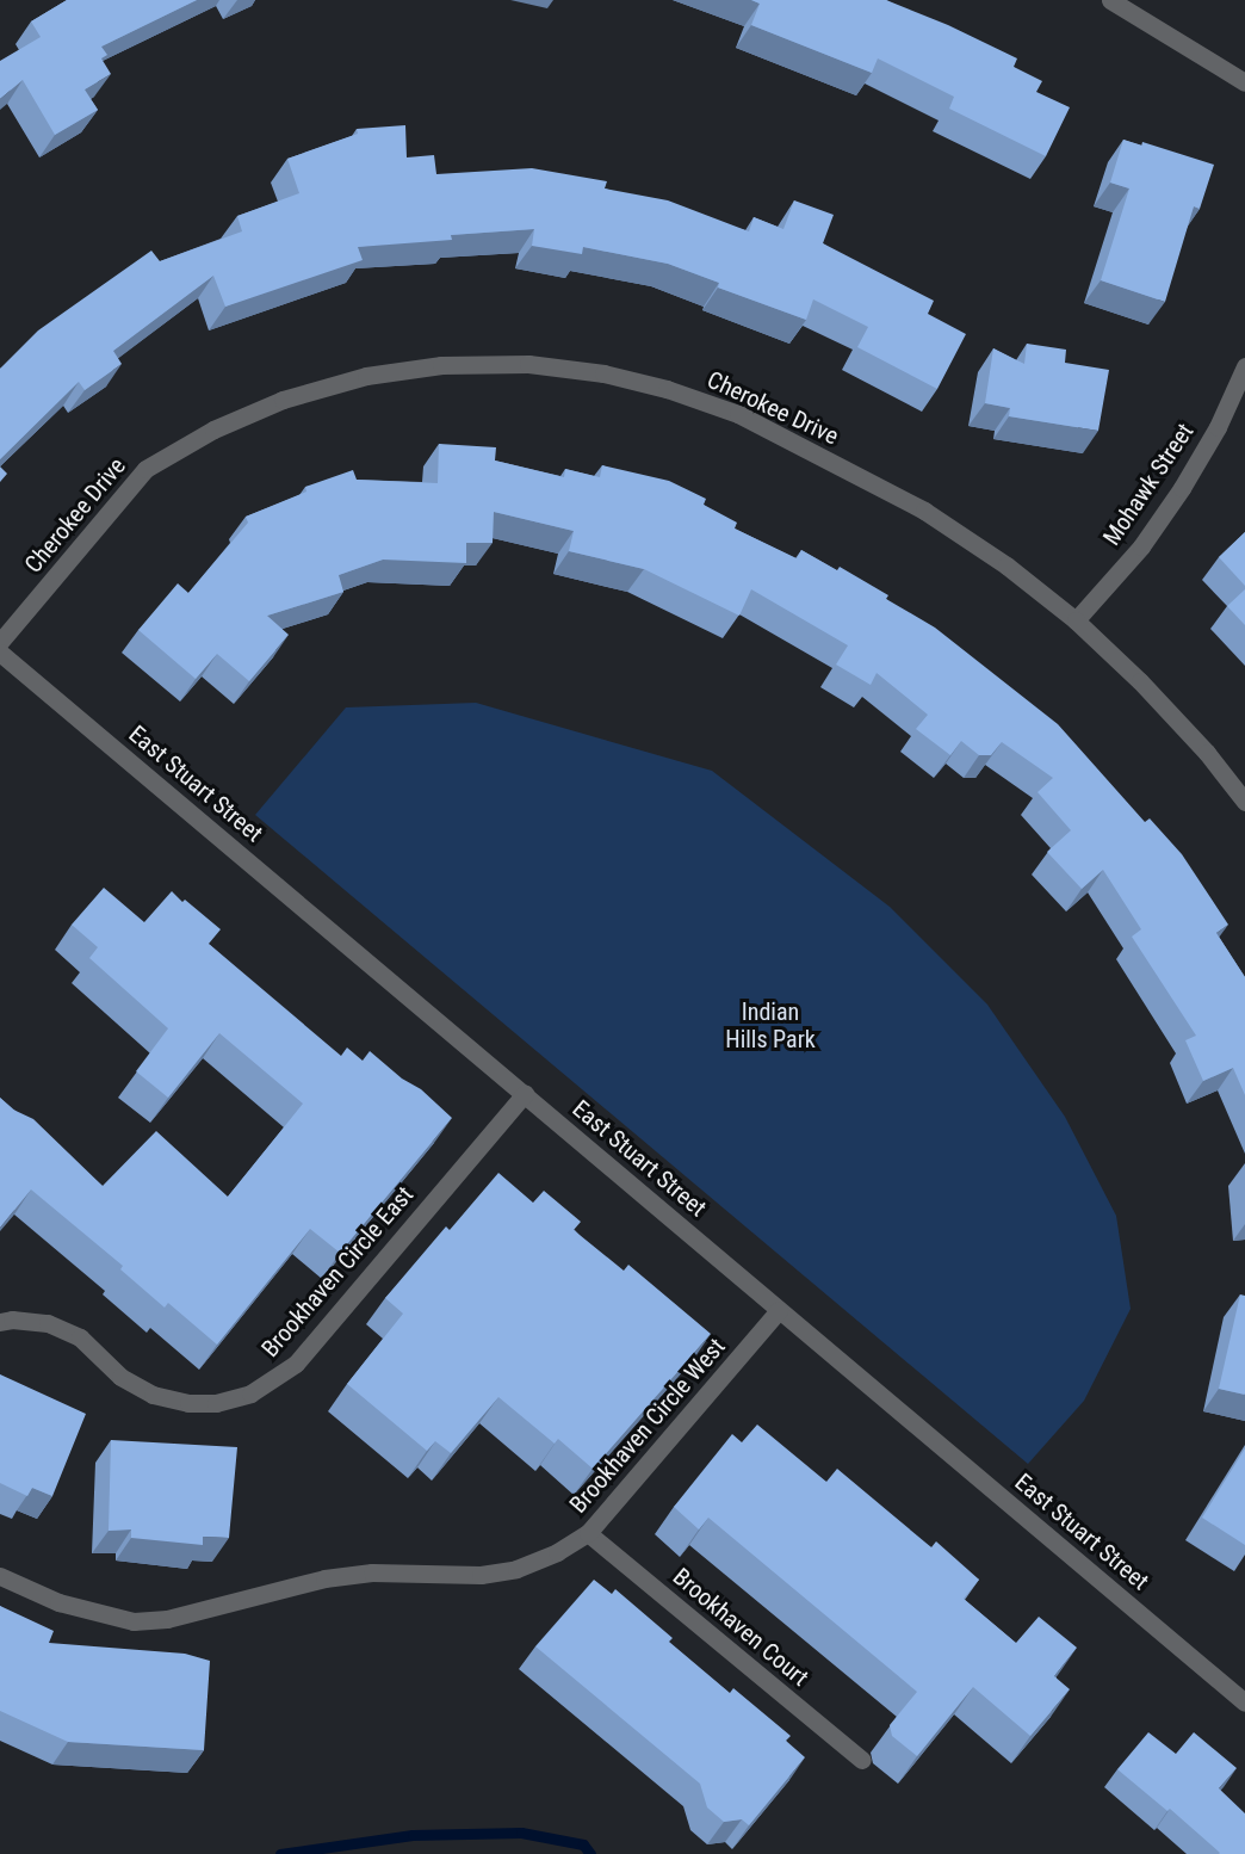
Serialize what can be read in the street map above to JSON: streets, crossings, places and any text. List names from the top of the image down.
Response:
{
  "streets": {
    "street": [
      "Cherokee Drive",
      "Mohawk Street",
      "East Stuart Street",
      "Brookhaven Circle East",
      "Brookhaven Circle West",
      "Brookhaven Court"
    ]
  },
  "crossings": [
    ["Cherokee Drive", "Mohawk Street"],
    ["East Stuart Street", "Brookhaven Circle East"],
    ["East Stuart Street", "Brookhaven Circle West"],
    ["Brookhaven Circle West", "Brookhaven Court"]
  ],
  "parks": ["Indian Hills Park"]
}
